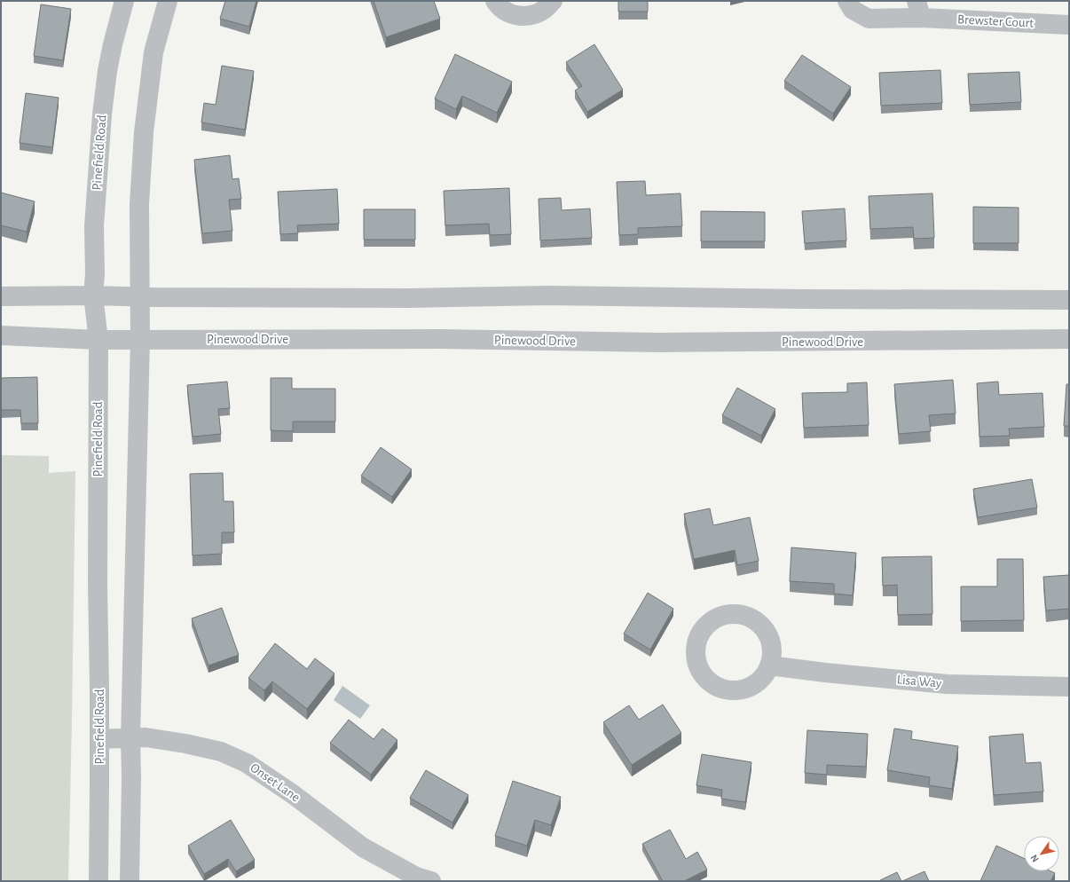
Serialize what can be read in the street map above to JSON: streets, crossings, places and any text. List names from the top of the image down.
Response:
{
  "streets": {
    "street": [
      "Brewster Court",
      "Pinefield Road",
      "Pinewood Drive",
      "Lisa Way",
      "Onset Lane"
    ]
  },
  "crossings": [
    ["Pinefield Road", "Pinewood Drive"],
    ["Pinefield Road", "Onset Lane"]
  ],
  "north": "bottom left"
}
